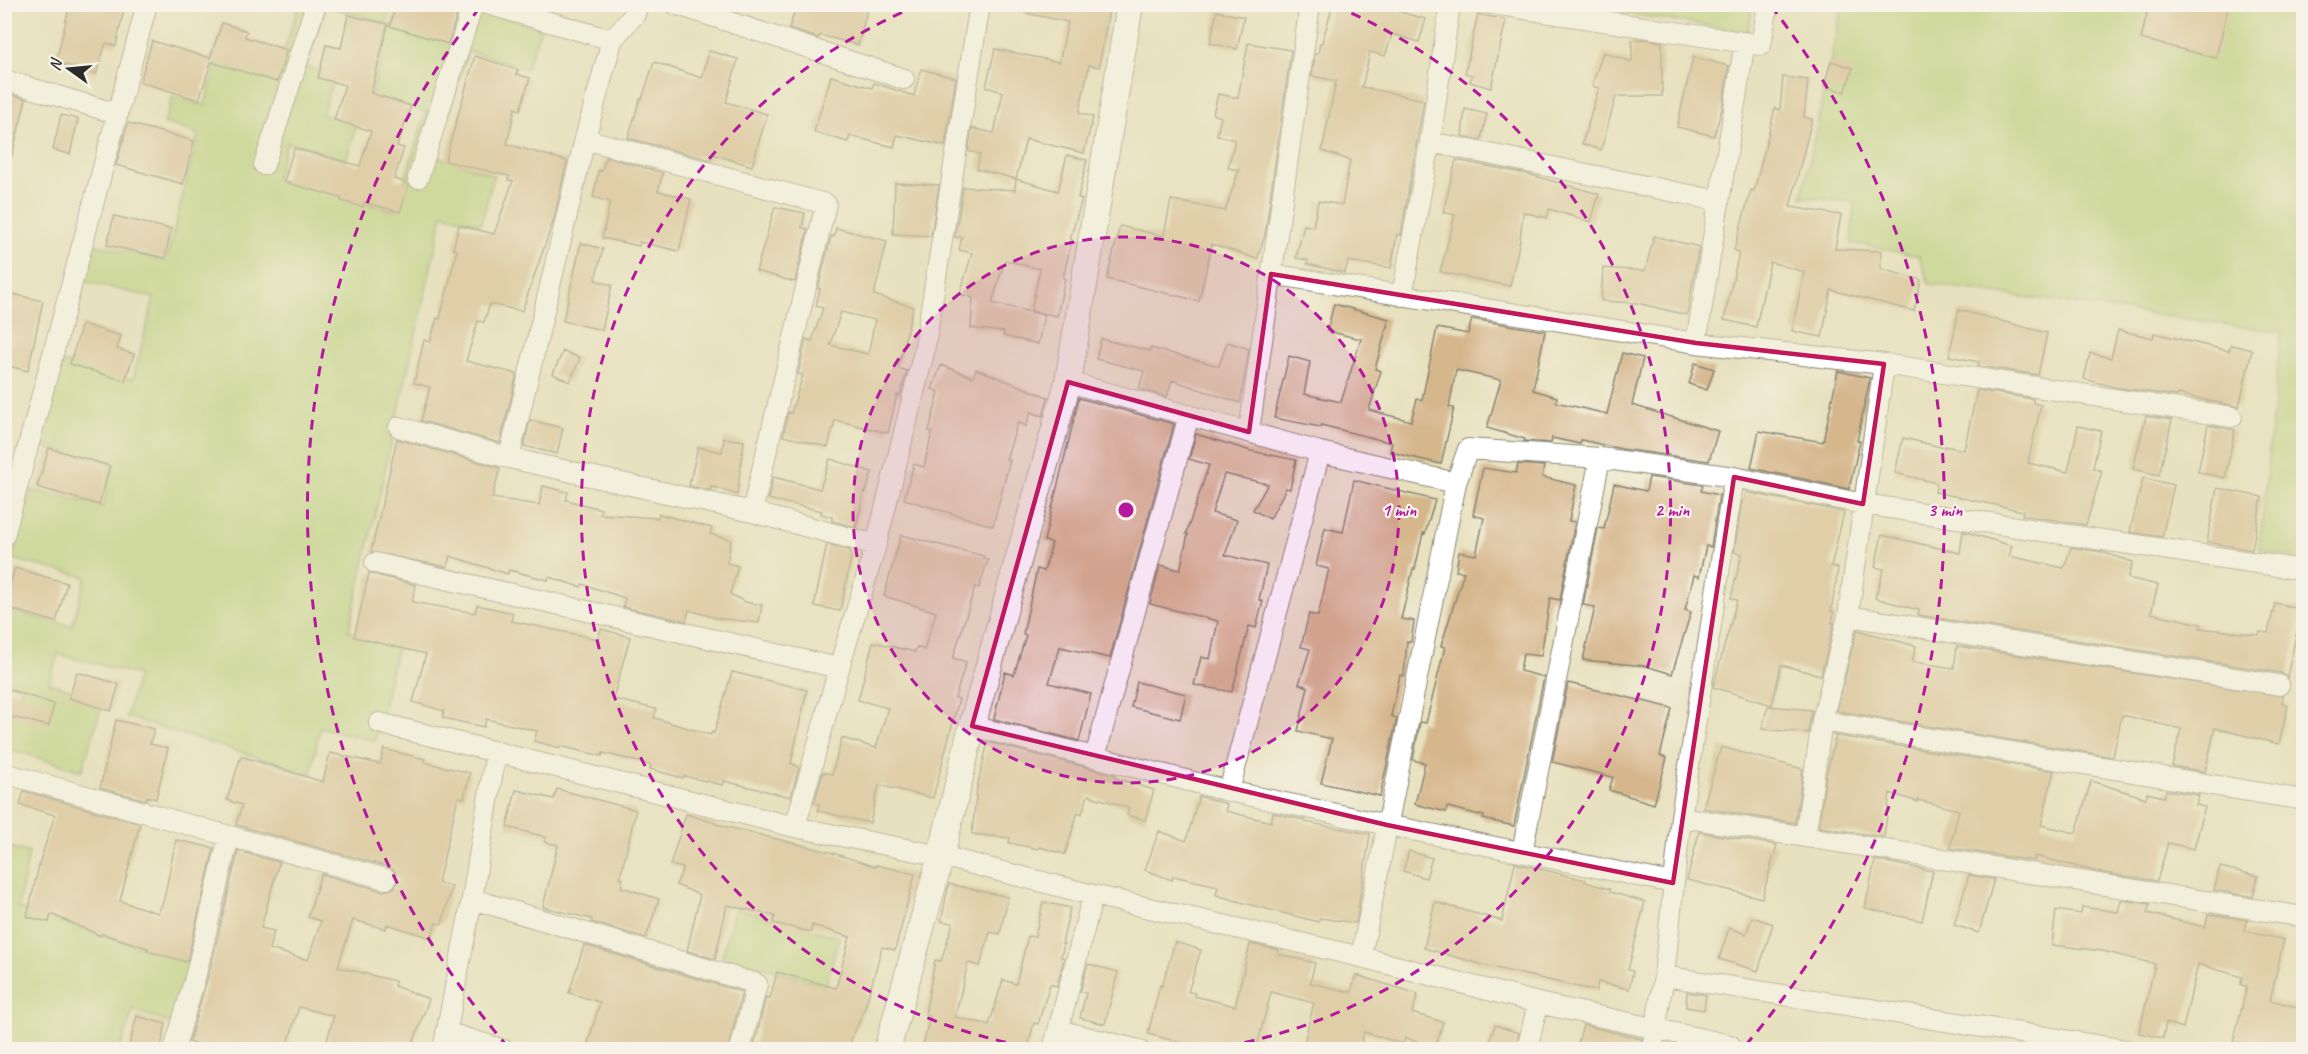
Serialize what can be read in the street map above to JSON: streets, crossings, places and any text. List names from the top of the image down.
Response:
{
  "north": "left",
  "rings": ["1 min", "2 min", "3 min"]
}
